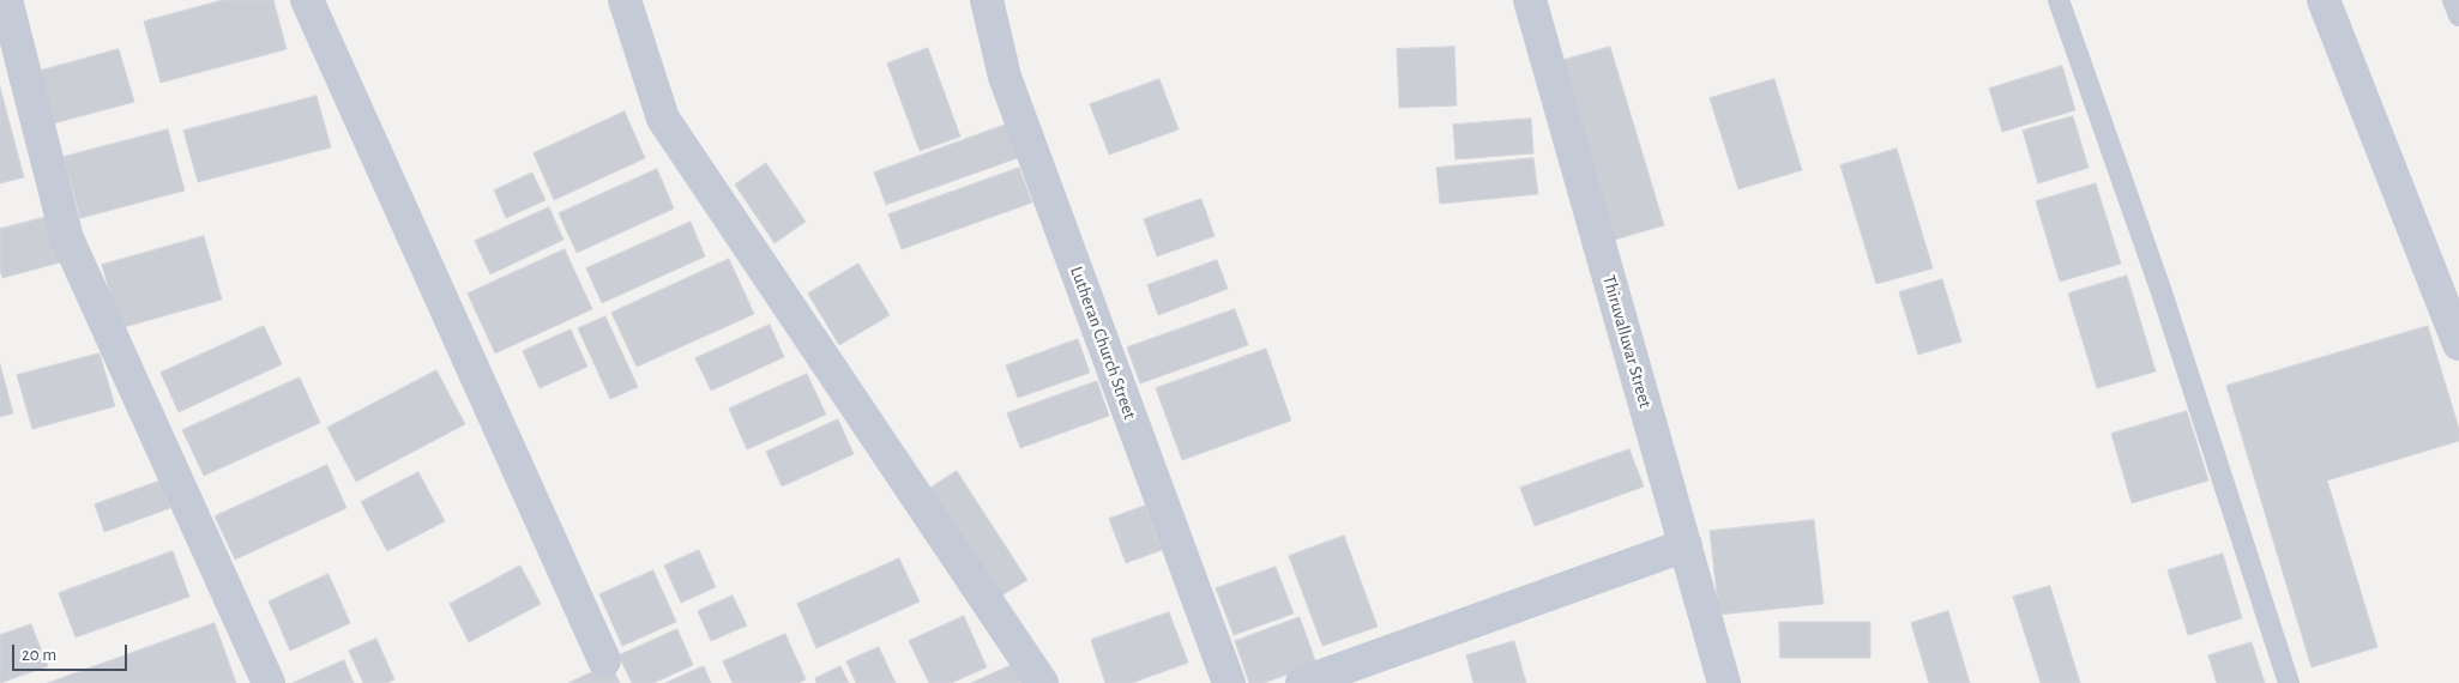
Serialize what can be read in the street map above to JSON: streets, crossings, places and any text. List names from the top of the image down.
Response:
{
  "streets": {
    "street": ["Thiruvalluvar Street", "Lutheran Church Street"]
  },
  "scale_bar": "20 m"
}
